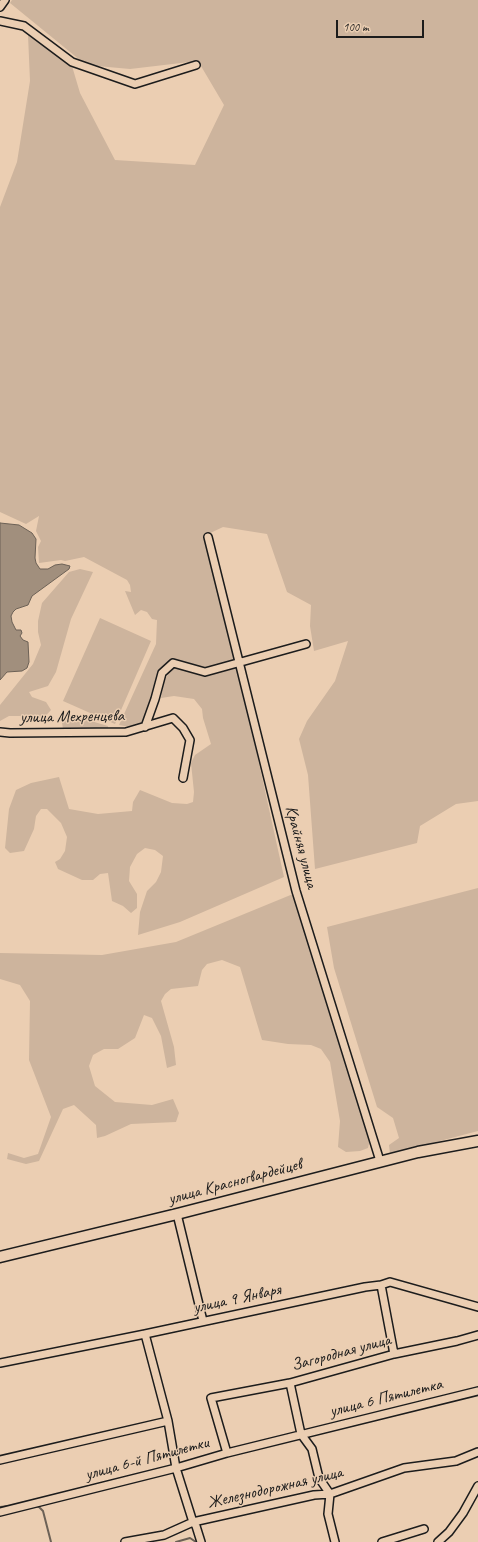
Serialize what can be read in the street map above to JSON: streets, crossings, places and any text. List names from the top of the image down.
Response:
{
  "streets": {
    "street": [
      "улица Мехренцева",
      "Крайняя улица",
      "улица Красногвардейцев",
      "улица 9 Января",
      "Загородная улица",
      "улица 6 Пятилетка",
      "улица 6-й Пятилетки",
      "Железнодорожная улица"
    ]
  },
  "crossings": [
    ["улица Мехренцева", "Крайняя улица"],
    ["Крайняя улица", "улица Красногвардейцев"],
    ["Загородная улица", "улица 6-й Пятилетки"],
    ["улица 6 Пятилетка", "улица 6-й Пятилетки"]
  ],
  "scale_bar": "100 m"
}
